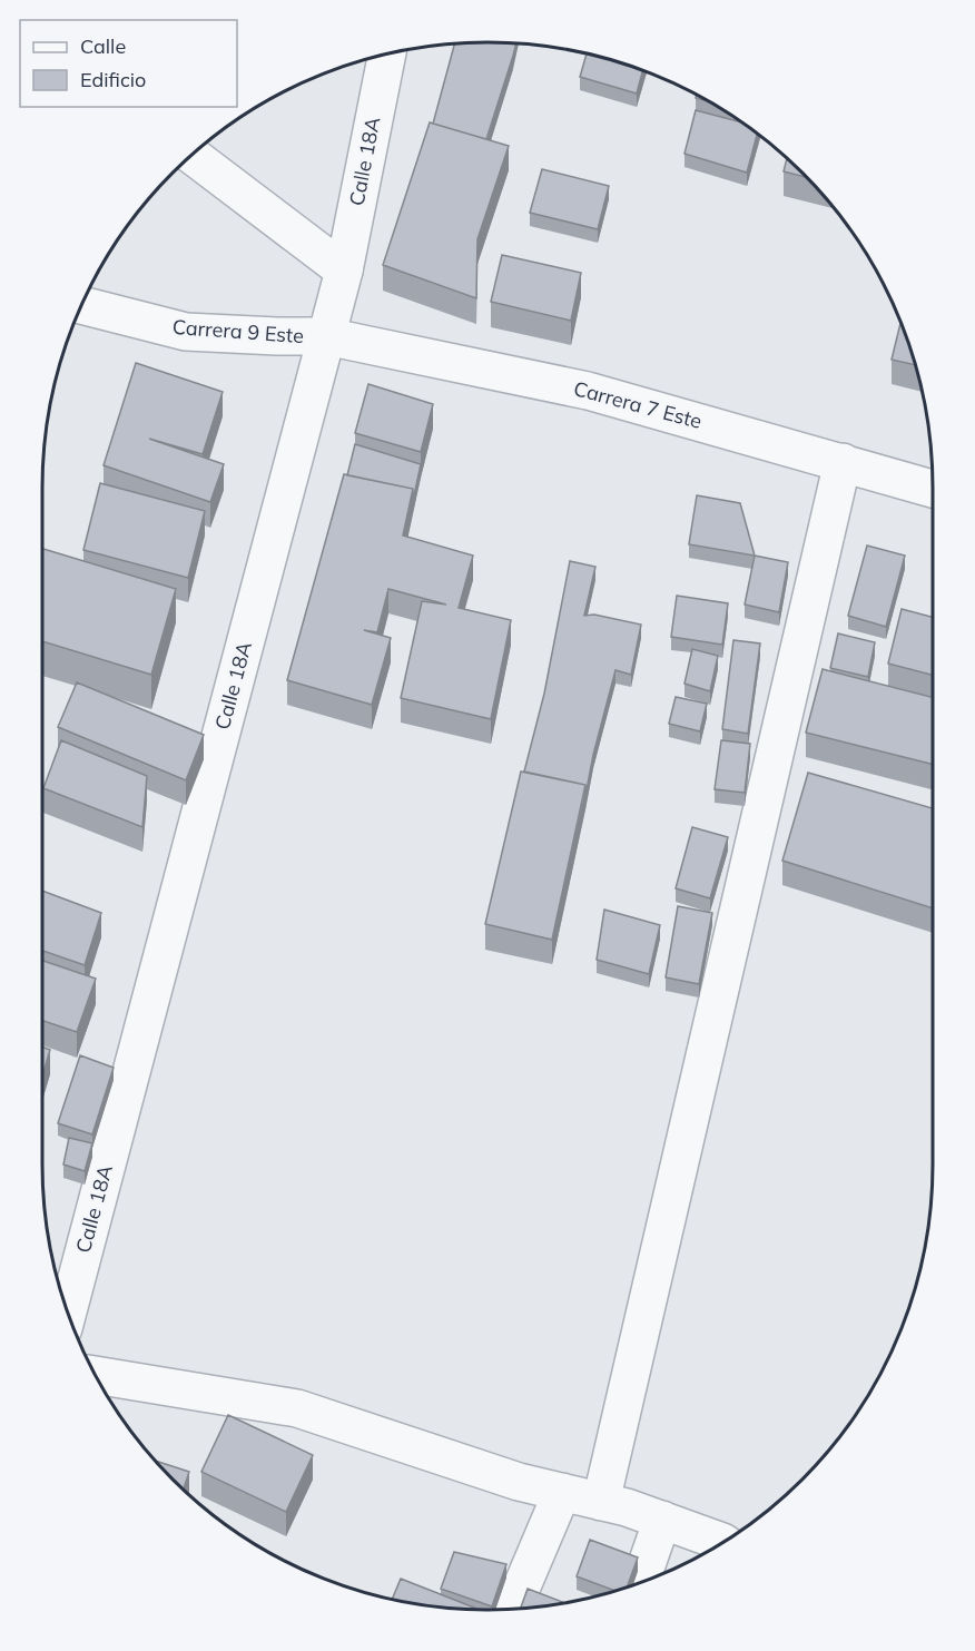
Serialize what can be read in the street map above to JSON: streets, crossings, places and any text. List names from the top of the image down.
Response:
{
  "streets": {
    "street": ["Calle 18A", "Carrera 9 Este", "Carrera 7 Este"]
  },
  "crossings": [
    ["Calle 18A", "Carrera 9 Este"],
    ["Calle 18A", "Carrera 7 Este"],
    ["Carrera 9 Este", "Carrera 7 Este"]
  ],
  "legend": ["Calle", "Edificio"]
}
